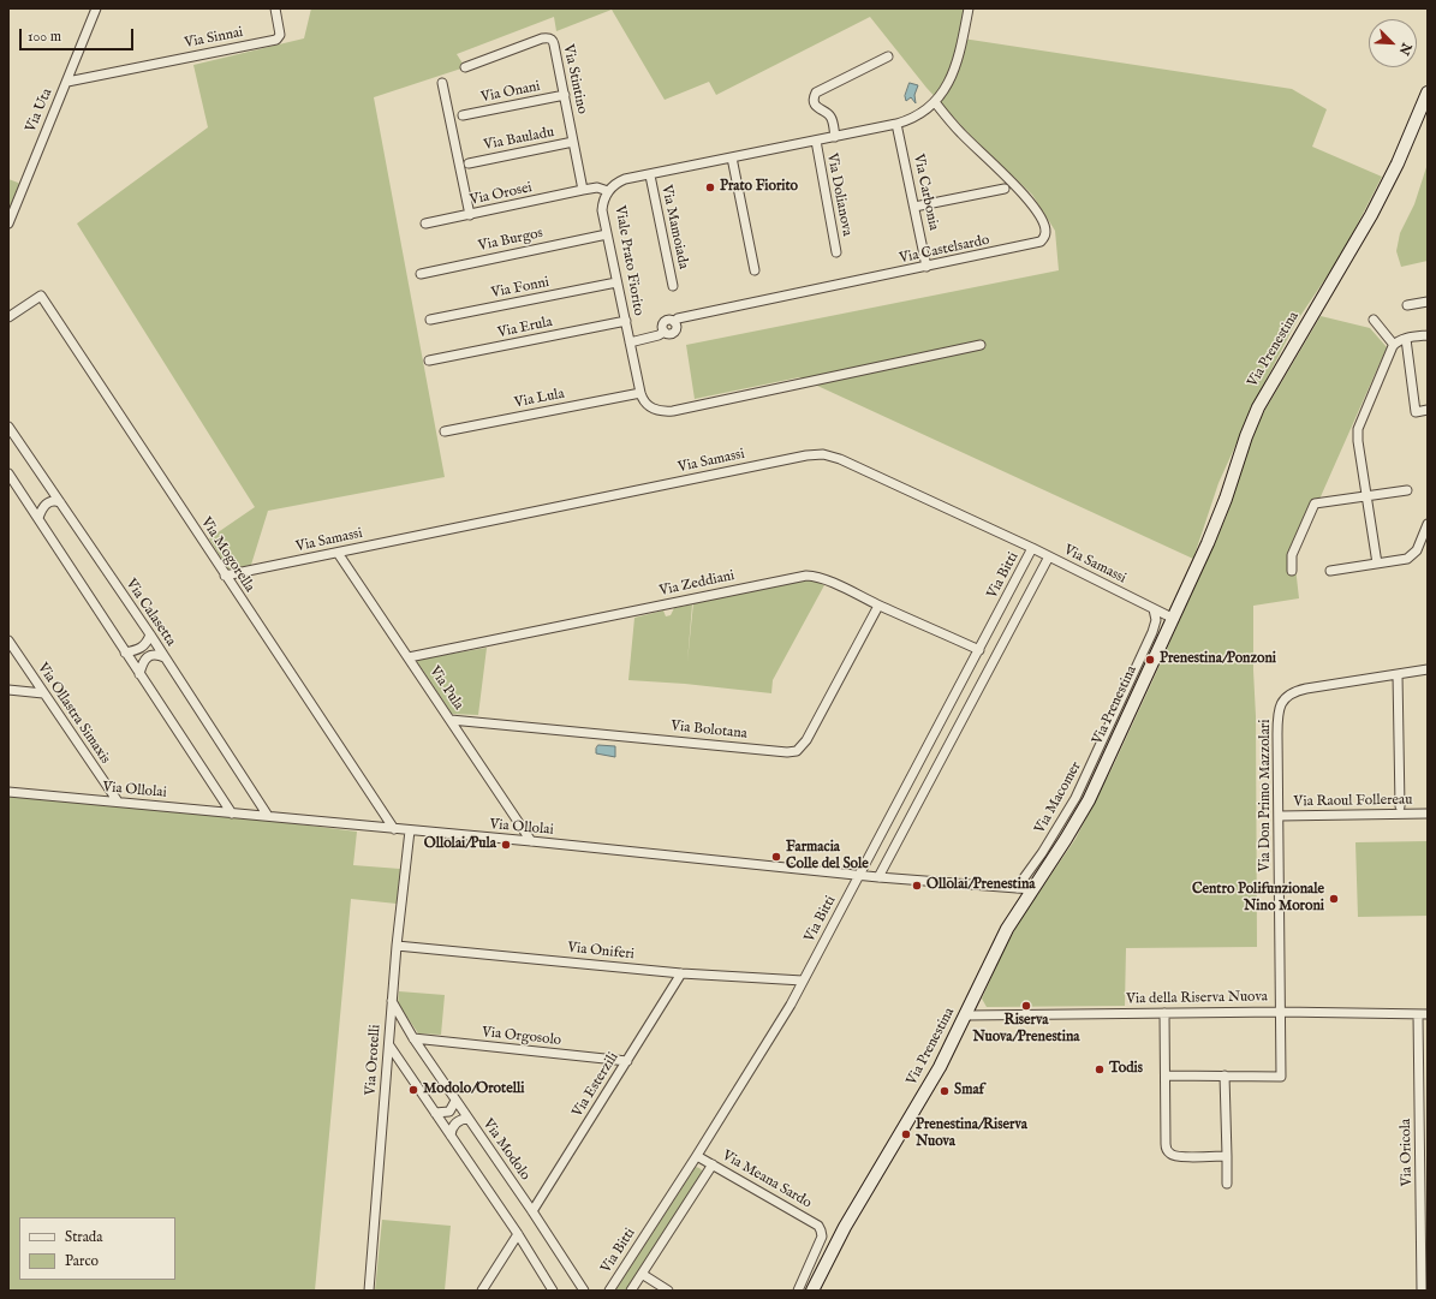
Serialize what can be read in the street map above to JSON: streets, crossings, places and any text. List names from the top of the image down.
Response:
{
  "streets": {
    "main road": ["Via Prenestina"],
    "street": [
      "Via Sinnai",
      "Via Stintino",
      "Via Onani",
      "Via Uta",
      "Via Bauladu",
      "Via Carbonia",
      "Via Orosei",
      "Via Dolianova",
      "Via Mamoiada",
      "Via Burgos",
      "Via Castelsardo",
      "Viale Prato Fiorito",
      "Via Fonni",
      "Via Erula",
      "Via Lula",
      "Via Samassi",
      "Via Mogorella",
      "Via Bitti",
      "Via Zeddiani",
      "Via Calasetta",
      "Via Pula",
      "Via Ollastra Simaxis",
      "Via Bolotana",
      "Via Ollolai",
      "Via Don Primo Mazzolari",
      "Via Macomer",
      "Via Raoul Follereau",
      "Via Oniferi",
      "Via della Riserva Nuova",
      "Via Orgosolo",
      "Via Orotelli",
      "Via Esterzili",
      "Via Modolo",
      "Via Oricola",
      "Via Meana Sardo"
    ]
  },
  "crossings": [
    ["Via Sinnai", "Via Uta"],
    ["Via Stintino", "Via Onani"],
    ["Via Stintino", "Via Bauladu"],
    ["Via Stintino", "Via Orosei"],
    ["Via Carbonia", "Via Castelsardo"],
    ["Via Carbonia", "Viale Prato Fiorito"],
    ["Via Dolianova", "Viale Prato Fiorito"],
    ["Via Mamoiada", "Viale Prato Fiorito"],
    ["Via Burgos", "Viale Prato Fiorito"],
    ["Via Castelsardo", "Viale Prato Fiorito"],
    ["Viale Prato Fiorito", "Via Fonni"],
    ["Viale Prato Fiorito", "Via Erula"],
    ["Viale Prato Fiorito", "Via Lula"],
    ["Via Prenestina", "Via Samassi"],
    ["Via Prenestina", "Via Ollolai"],
    ["Via Prenestina", "Via della Riserva Nuova"],
    ["Via Samassi", "Via Mogorella"],
    ["Via Samassi", "Via Bitti"],
    ["Via Samassi", "Via Pula"],
    ["Via Samassi", "Via Macomer"],
    ["Via Mogorella", "Via Ollolai"],
    ["Via Bitti", "Via Zeddiani"],
    ["Via Bitti", "Via Ollolai"],
    ["Via Bitti", "Via Oniferi"],
    ["Via Bitti", "Via Meana Sardo"],
    ["Via Zeddiani", "Via Pula"],
    ["Via Zeddiani", "Via Bolotana"],
    ["Via Calasetta", "Via Ollolai"],
    ["Via Pula", "Via Bolotana"],
    ["Via Pula", "Via Ollolai"],
    ["Via Ollastra Simaxis", "Via Ollolai"],
    ["Via Ollolai", "Via Macomer"],
    ["Via Ollolai", "Via Orotelli"],
    ["Via Don Primo Mazzolari", "Via Raoul Follereau"],
    ["Via Don Primo Mazzolari", "Via della Riserva Nuova"],
    ["Via Oniferi", "Via Orotelli"],
    ["Via Oniferi", "Via Esterzili"],
    ["Via della Riserva Nuova", "Via Oricola"],
    ["Via Orgosolo", "Via Esterzili"],
    ["Via Orgosolo", "Via Modolo"],
    ["Via Orotelli", "Via Modolo"],
    ["Via Esterzili", "Via Modolo"]
  ],
  "places": [
    "Prato Fiorito",
    "Prenestina/Ponzoni",
    "Ollolai/Pula",
    "Farmacia Colle del Sole",
    "Ollolai/Prenestina",
    "Centro Polifunzionale Nino Moroni",
    "Riserva Nuova/Prenestina",
    "Todis",
    "Modolo/Orotelli",
    "Smaf",
    "Prenestina/Riserva Nuova"
  ],
  "legend": ["Strada", "Parco"],
  "scale_bar": "100 m",
  "north": "bottom right"
}
